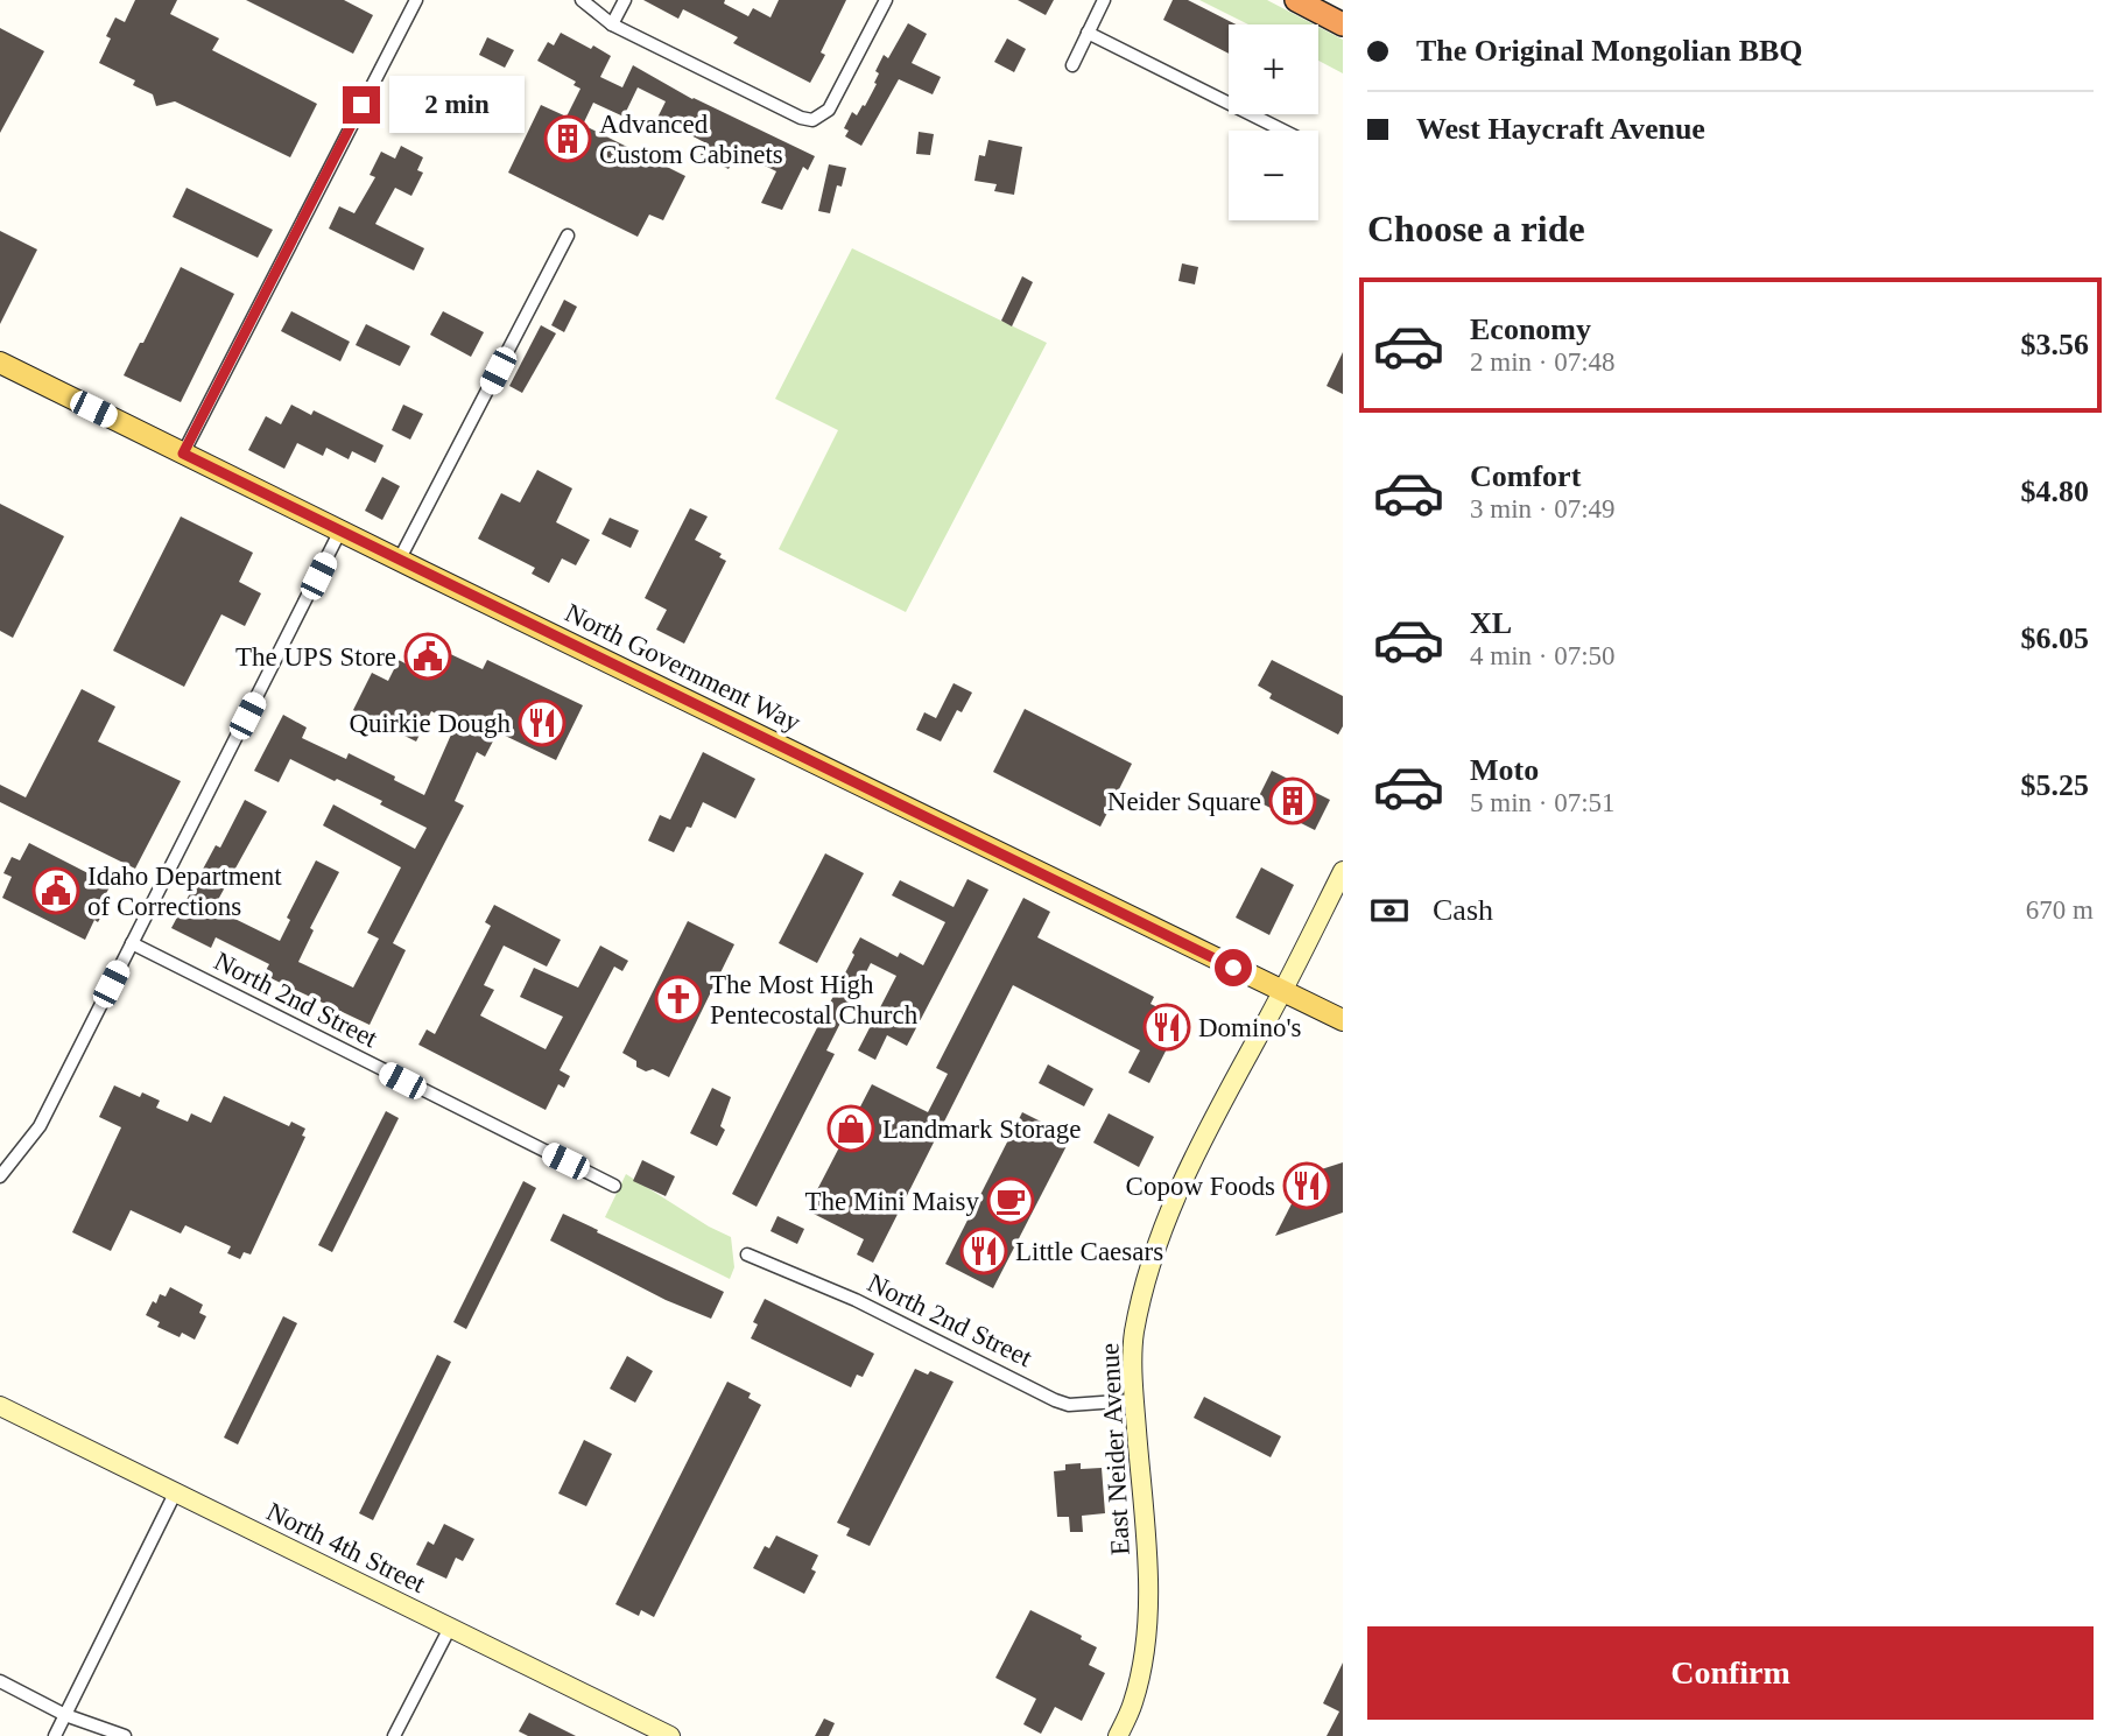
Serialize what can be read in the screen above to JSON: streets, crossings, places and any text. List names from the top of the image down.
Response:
{
  "streets": {
    "main road": ["North Government Way", "East Neider Avenue", "North 4th Street"],
    "street": ["North 2nd Street"]
  },
  "crossings": [
    ["North Government Way", "East Neider Avenue"],
    ["North 2nd Street", "East Neider Avenue"]
  ],
  "places": {
    "building": ["Advanced Custom Cabinets", "Neider Square"],
    "public building": ["The UPS Store", "Idaho Department of Corrections"],
    "restaurant": [
      "Quirkie Dough",
      "Domino's",
      "Copow Foods",
      "Little Caesars"
    ],
    "church": ["The Most High Pentecostal Church"],
    "shop": ["Landmark Storage"],
    "cafe": ["The Mini Maisy"]
  },
  "page": {
    "banner": ["The Original Mongolian BBQ", "West Haycraft Avenue"],
    "map_buttons": ["+", "−"],
    "bubble": "2 min",
    "heading": "Choose a ride",
    "list": [
      {
        "name": "Economy",
        "note": "2 min · 07:48",
        "value": "$3.56"
      },
      {
        "name": "Comfort",
        "note": "3 min · 07:49",
        "value": "$4.80"
      },
      {
        "name": "XL",
        "note": "4 min · 07:50",
        "value": "$6.05"
      },
      {
        "name": "Moto",
        "note": "5 min · 07:51",
        "value": "$5.25"
      }
    ],
    "pay": ["Cash", "670 m"],
    "buttons": "Confirm"
  }
}
